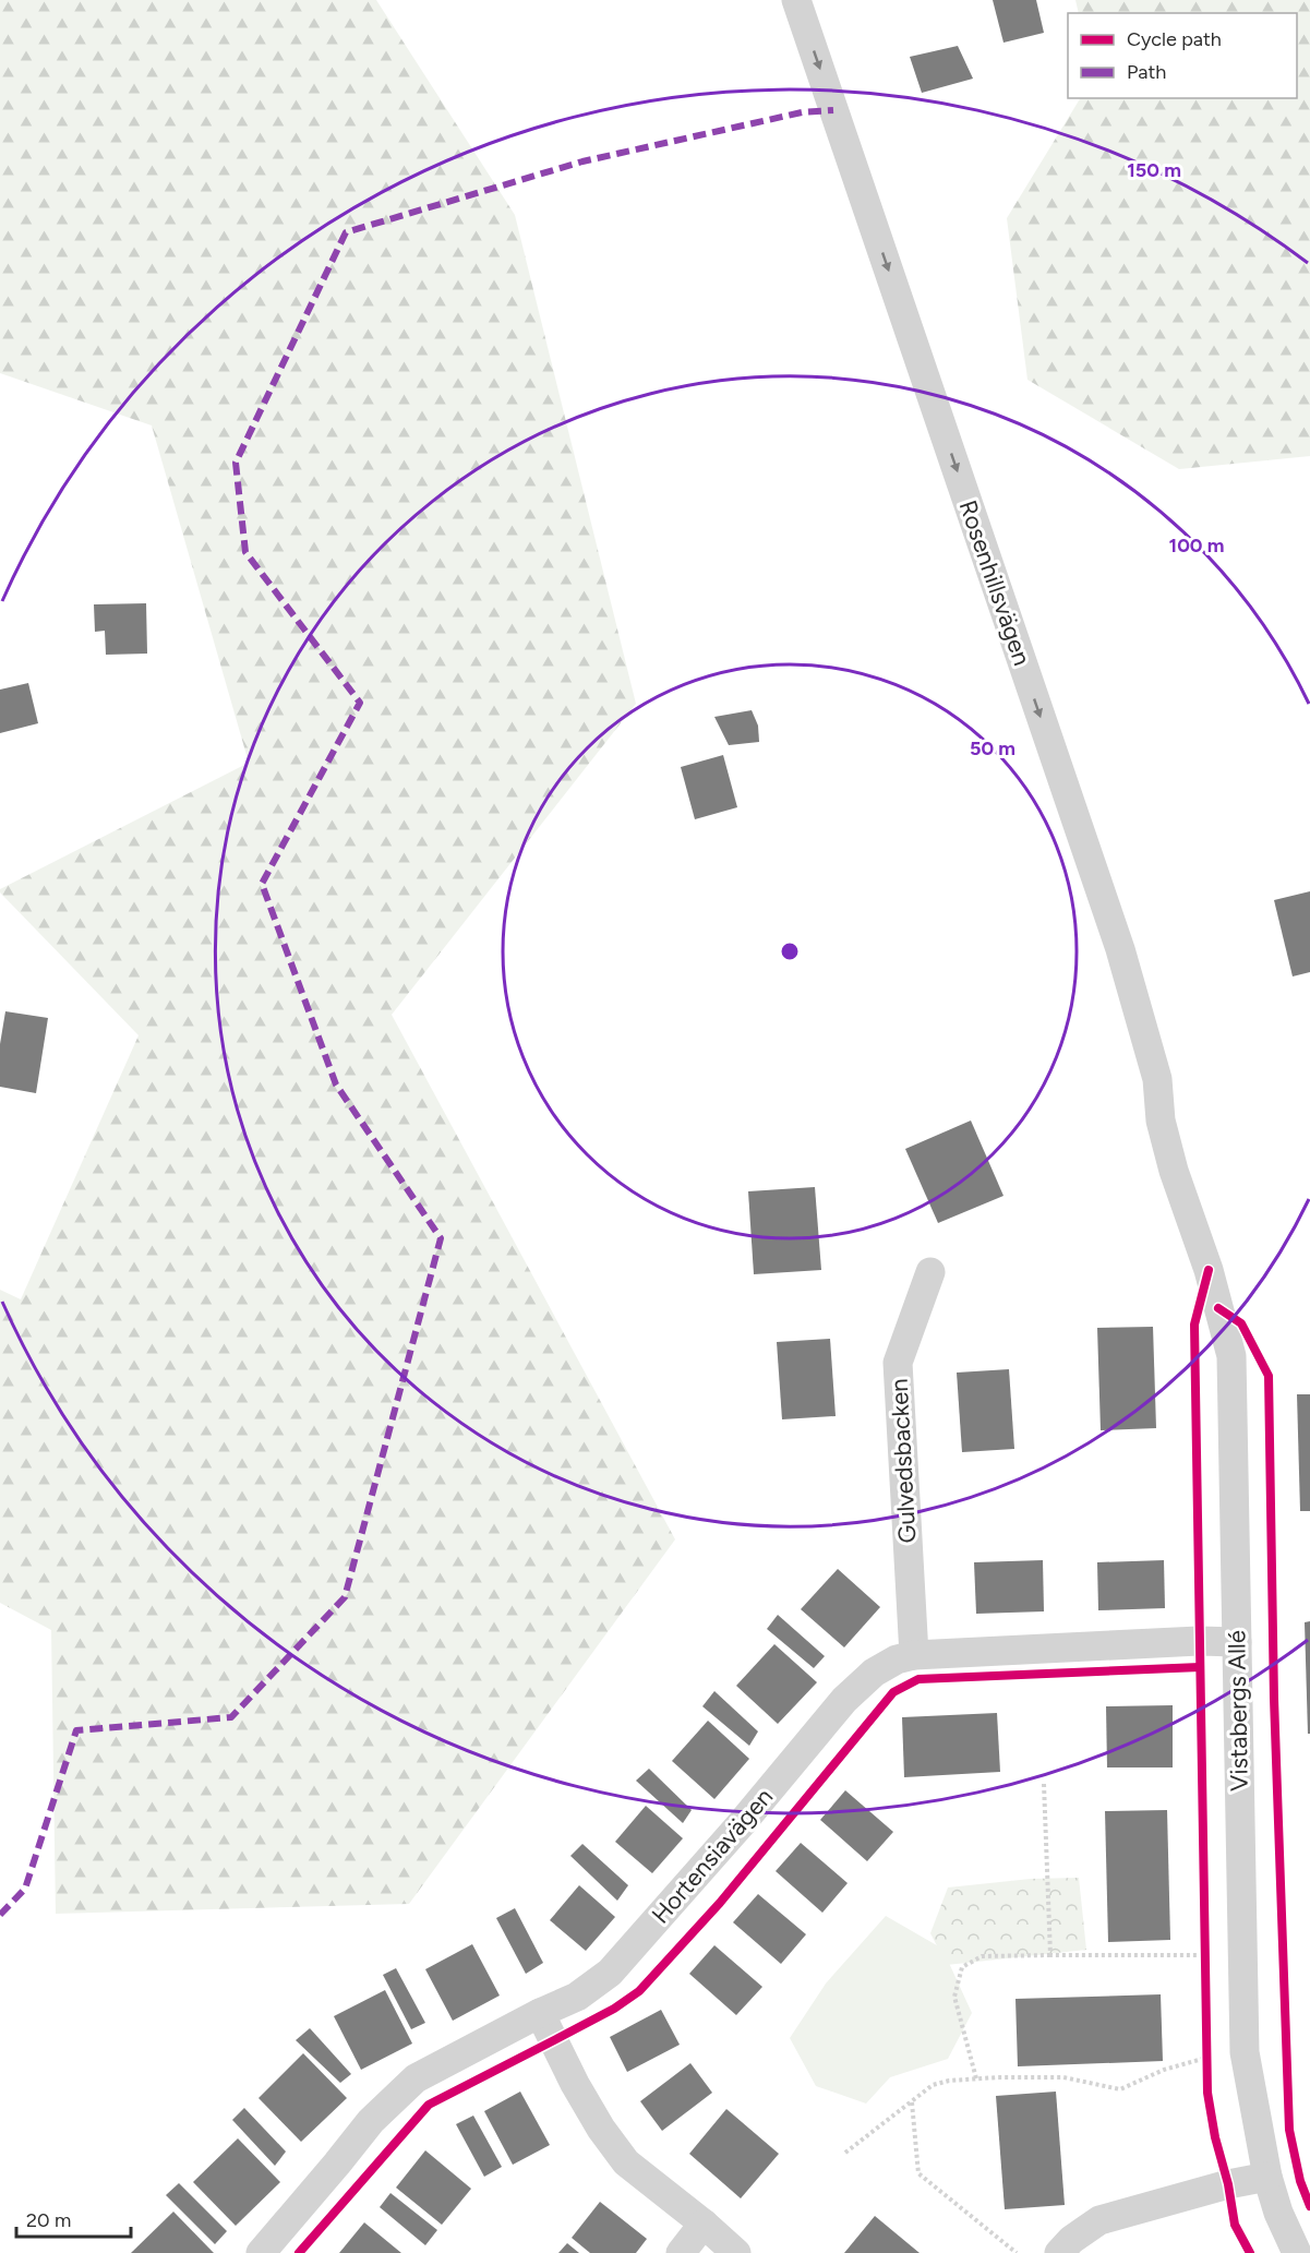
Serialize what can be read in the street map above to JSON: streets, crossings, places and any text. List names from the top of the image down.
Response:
{
  "streets": {
    "street": [
      "Rosenhillsvägen",
      "Gulvedsbacken",
      "Vistabergs Allé",
      "Hortensiavägen"
    ]
  },
  "crossings": [
    ["Rosenhillsvägen", "Vistabergs Allé"],
    ["Gulvedsbacken", "Hortensiavägen"],
    ["Vistabergs Allé", "Hortensiavägen"]
  ],
  "one_way": ["Rosenhillsvägen"],
  "legend": ["Cycle path", "Path"],
  "scale_bar": "20 m",
  "rings": ["150 m", "100 m", "50 m"]
}
